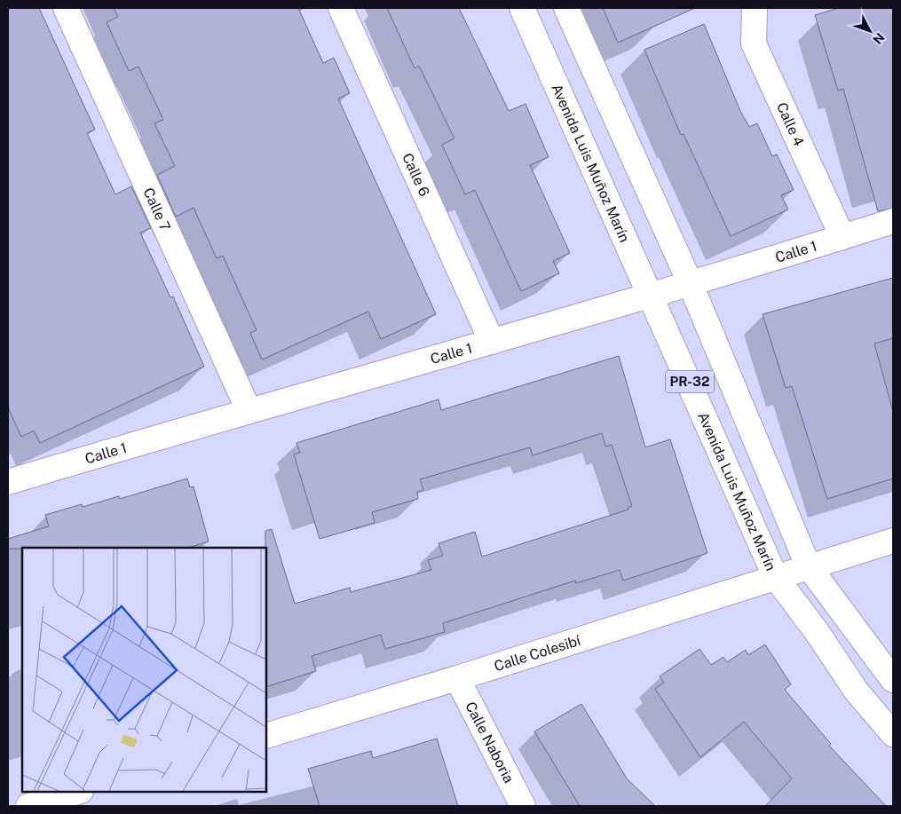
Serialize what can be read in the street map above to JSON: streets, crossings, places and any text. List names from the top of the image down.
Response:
{
  "streets": {
    "street": [
      "Calle 4",
      "Avenida Luis Muñoz Marín",
      "Calle 6",
      "Calle 7",
      "Calle 1",
      "PR-32",
      "Calle Colesibí",
      "Calle Naboria"
    ]
  },
  "crossings": [
    ["Calle 4", "Calle 1"],
    ["Avenida Luis Muñoz Marín", "Calle 1"],
    ["Avenida Luis Muñoz Marín", "Calle Colesibí"],
    ["Calle 6", "Calle 1"],
    ["Calle 7", "Calle 1"],
    ["Calle 1", "PR-32"],
    ["PR-32", "Calle Colesibí"],
    ["Calle Colesibí", "Calle Naboria"]
  ],
  "north": "bottom right"
}
